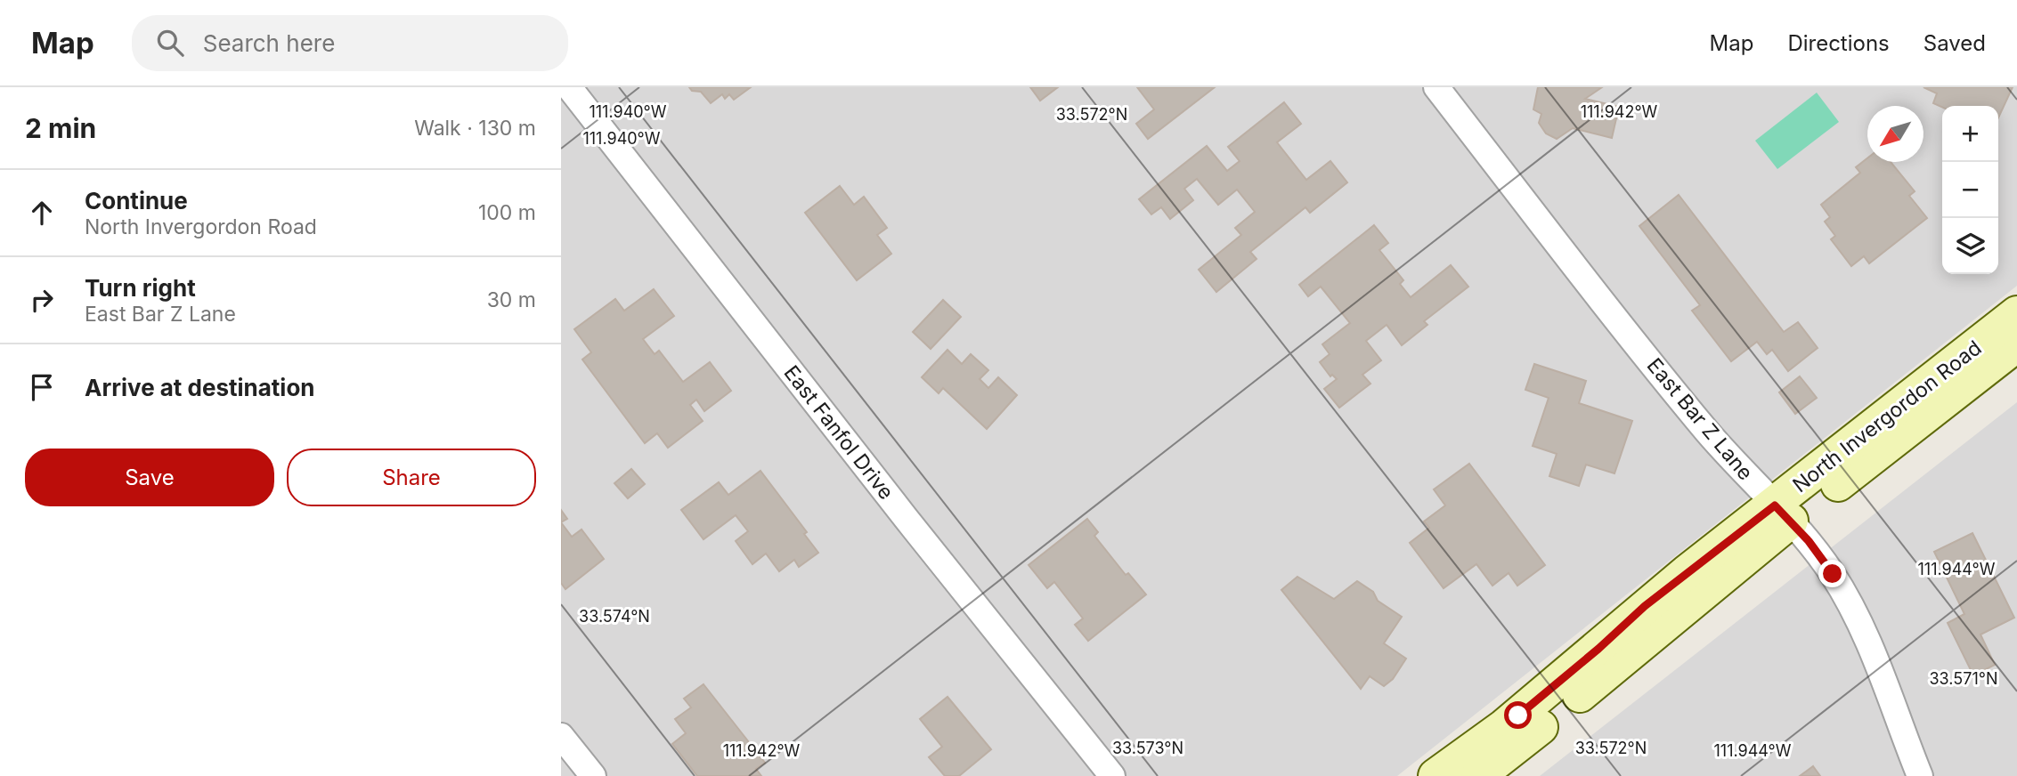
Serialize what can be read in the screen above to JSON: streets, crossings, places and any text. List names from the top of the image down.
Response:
{
  "streets": {
    "main road": ["North Invergordon Road"],
    "street": ["East Bar Z Lane", "East Fanfol Drive"]
  },
  "crossings": [
    ["North Invergordon Road", "East Bar Z Lane"]
  ],
  "north": "bottom left",
  "page": {
    "header": "Map",
    "search": "Search here",
    "nav": ["Map", "Directions", "Saved"],
    "heading": ["2 min", "Walk · 130 m"],
    "map_buttons": ["+", "−"],
    "list": [
      ["Continue", "North Invergordon Road", "100 m"],
      ["Turn right", "East Bar Z Lane", "30 m"],
      "Arrive at destination"
    ],
    "buttons": ["Save", "Share"]
  },
  "coordinates": [
    "111.940°W",
    "111.942°W",
    "33.572°N",
    "111.944°W",
    "33.574°N",
    "33.571°N",
    "33.573°N"
  ]
}
